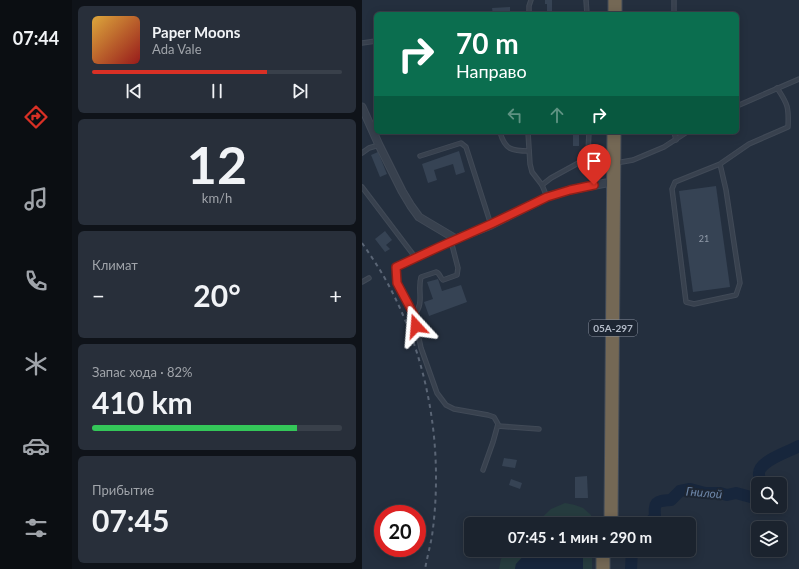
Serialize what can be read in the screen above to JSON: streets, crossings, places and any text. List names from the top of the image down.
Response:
{
  "streets": {
    "highway": ["05А-297"]
  },
  "water": ["Гнилой"],
  "house_numbers": ["21"],
  "page": {
    "tabs": "07:44",
    "turn": ["70 m", "Направо"],
    "song": ["Paper Moons", "Ada Vale"],
    "tile": [
      ["12", "km/h"],
      "Климат",
      ["Запас хода · 82%", "410 km"],
      ["Прибытие", "07:45"]
    ],
    "heat": ["−", "20°", "+"],
    "limit": "20",
    "trip": "07:45 · 1 мин · 290 m"
  }
}
